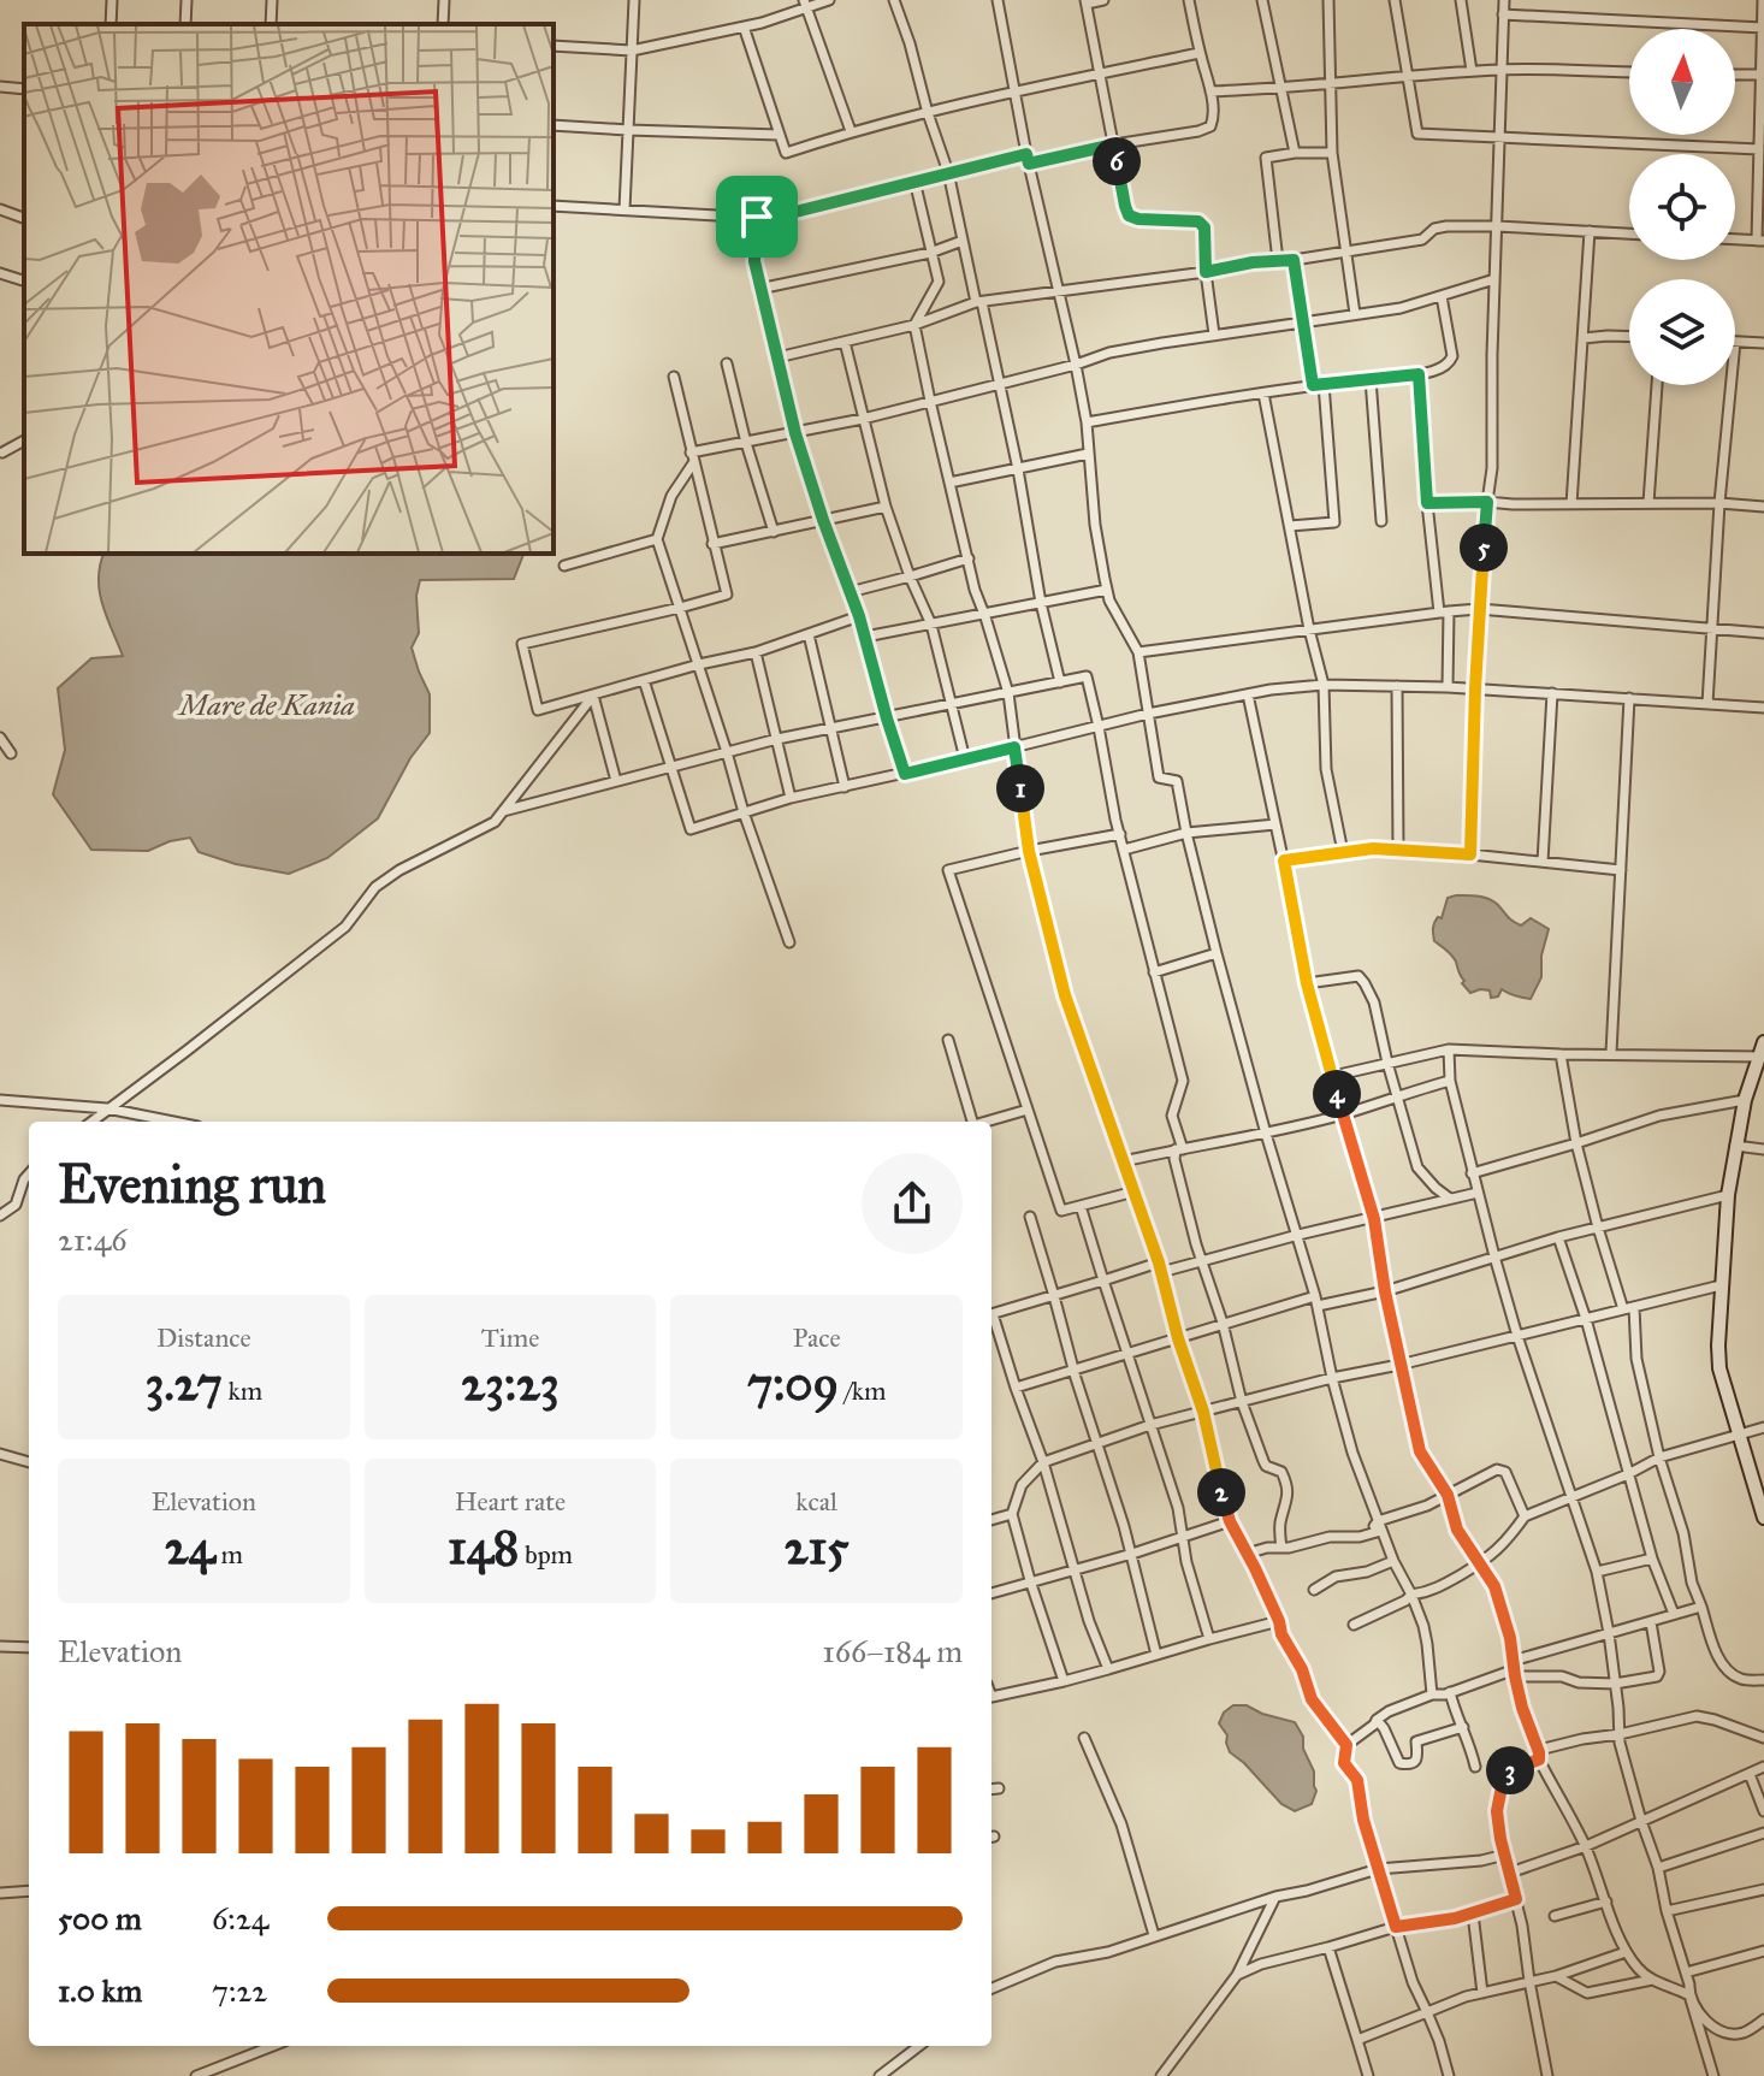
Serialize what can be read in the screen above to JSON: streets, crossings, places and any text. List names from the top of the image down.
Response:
{
  "water": ["Mare de Kania"],
  "north": "top",
  "page": {
    "pins": [
      "6",
      "5",
      "1",
      "4",
      "2",
      "3"
    ],
    "heading": ["Evening run", "21:46"],
    "stats": [
      ["Distance", "3.27 km"],
      ["Time", "23:23"],
      ["Pace", "7:09 /km"],
      ["Elevation", "24 m"],
      ["Heart rate", "148 bpm"],
      ["kcal", "215"]
    ],
    "chart": ["Elevation", "166–184 m"],
    "list": [
      {
        "name": "500 m",
        "note": "6:24"
      },
      {
        "name": "1.0 km",
        "note": "7:22"
      }
    ]
  }
}
